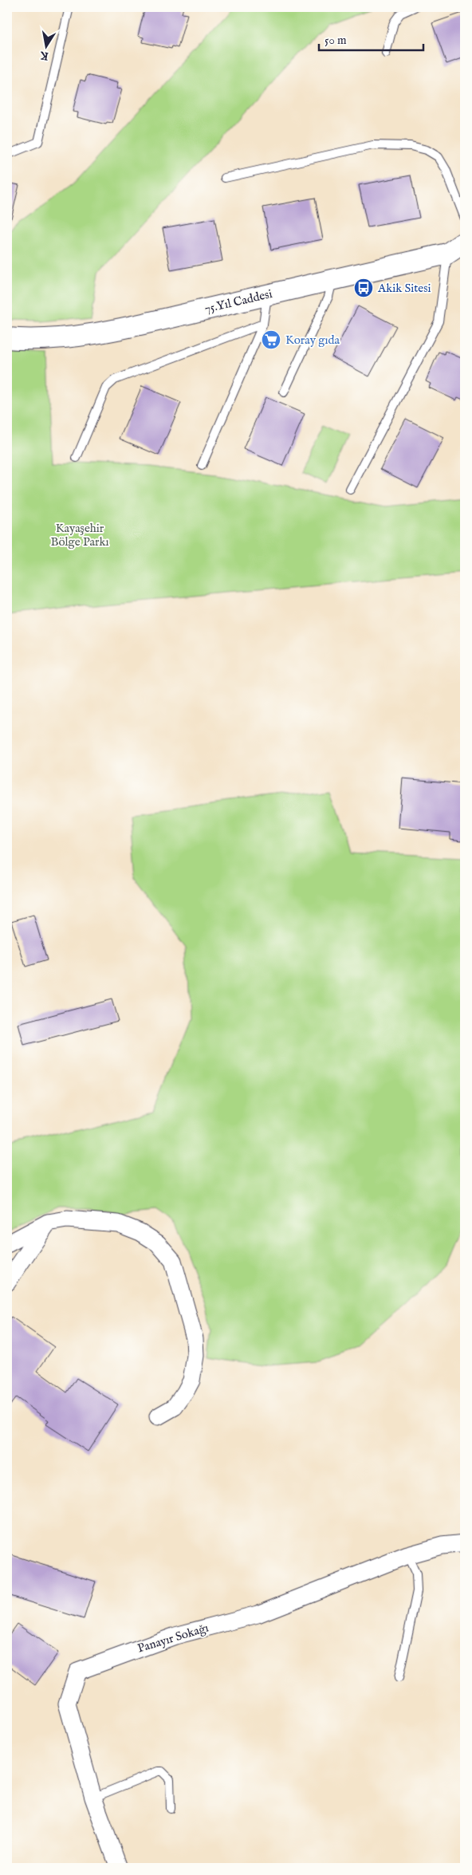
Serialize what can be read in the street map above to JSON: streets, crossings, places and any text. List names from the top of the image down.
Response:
{
  "streets": {
    "street": ["75.Yıl Caddesi", "Panayır Sokağı"]
  },
  "parks": ["Kayaşehir Bölge Parkı"],
  "places": {
    "bus stop": ["Akik Sitesi"],
    "supermarket": ["Koray gıda"]
  },
  "scale_bar": "50 m",
  "north": "bottom"
}
